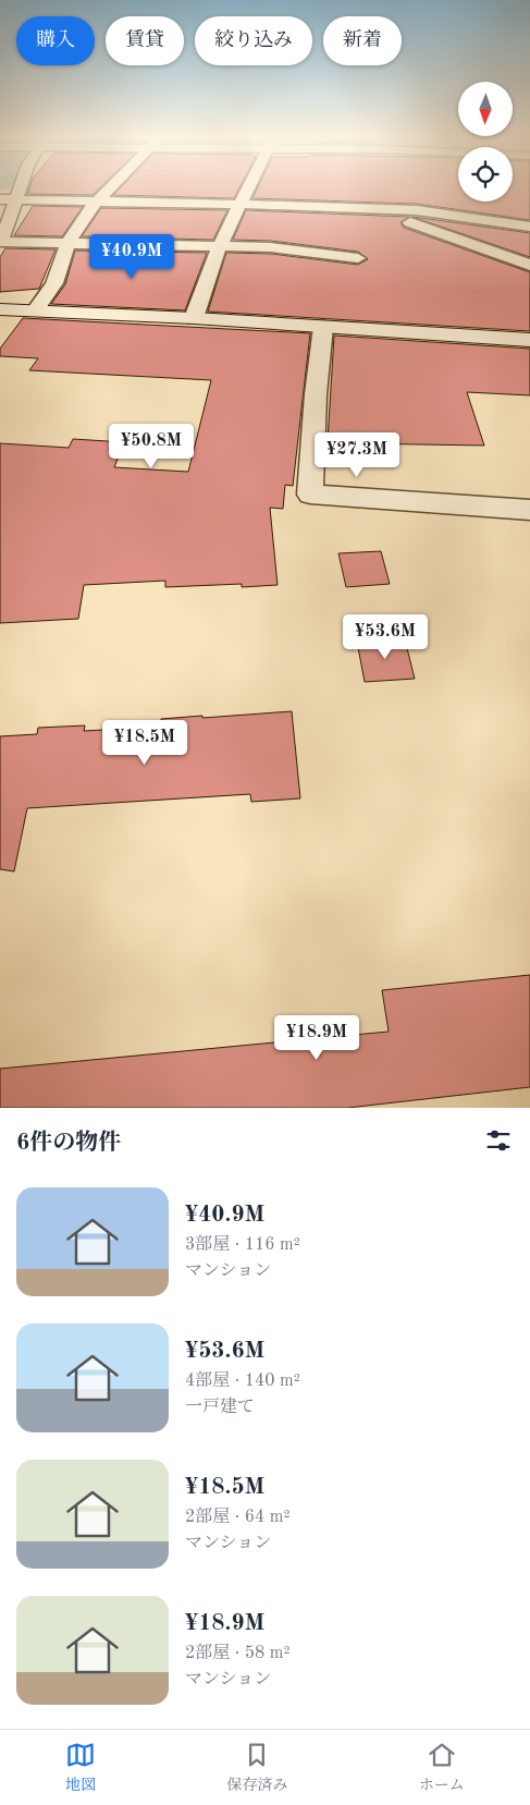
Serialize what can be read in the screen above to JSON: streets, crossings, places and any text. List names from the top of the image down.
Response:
{
  "north": "bottom",
  "page": {
    "chip": [
      "購入",
      "賃貸",
      "絞り込み",
      "新着"
    ],
    "price": [
      "¥40.9M",
      "¥50.8M",
      "¥27.3M",
      "¥53.6M",
      "¥18.5M",
      "¥18.9M"
    ],
    "heading": "6件の物件",
    "list": [
      {
        "name": "¥40.9M",
        "note": "3部屋 · 116 m² · マンション"
      },
      {
        "name": "¥53.6M",
        "note": "4部屋 · 140 m² · 一戸建て"
      },
      {
        "name": "¥18.5M",
        "note": "2部屋 · 64 m² · マンション"
      },
      {
        "name": "¥18.9M",
        "note": "2部屋 · 58 m² · マンション"
      }
    ],
    "tabs": ["地図", "保存済み", "ホーム"]
  }
}
